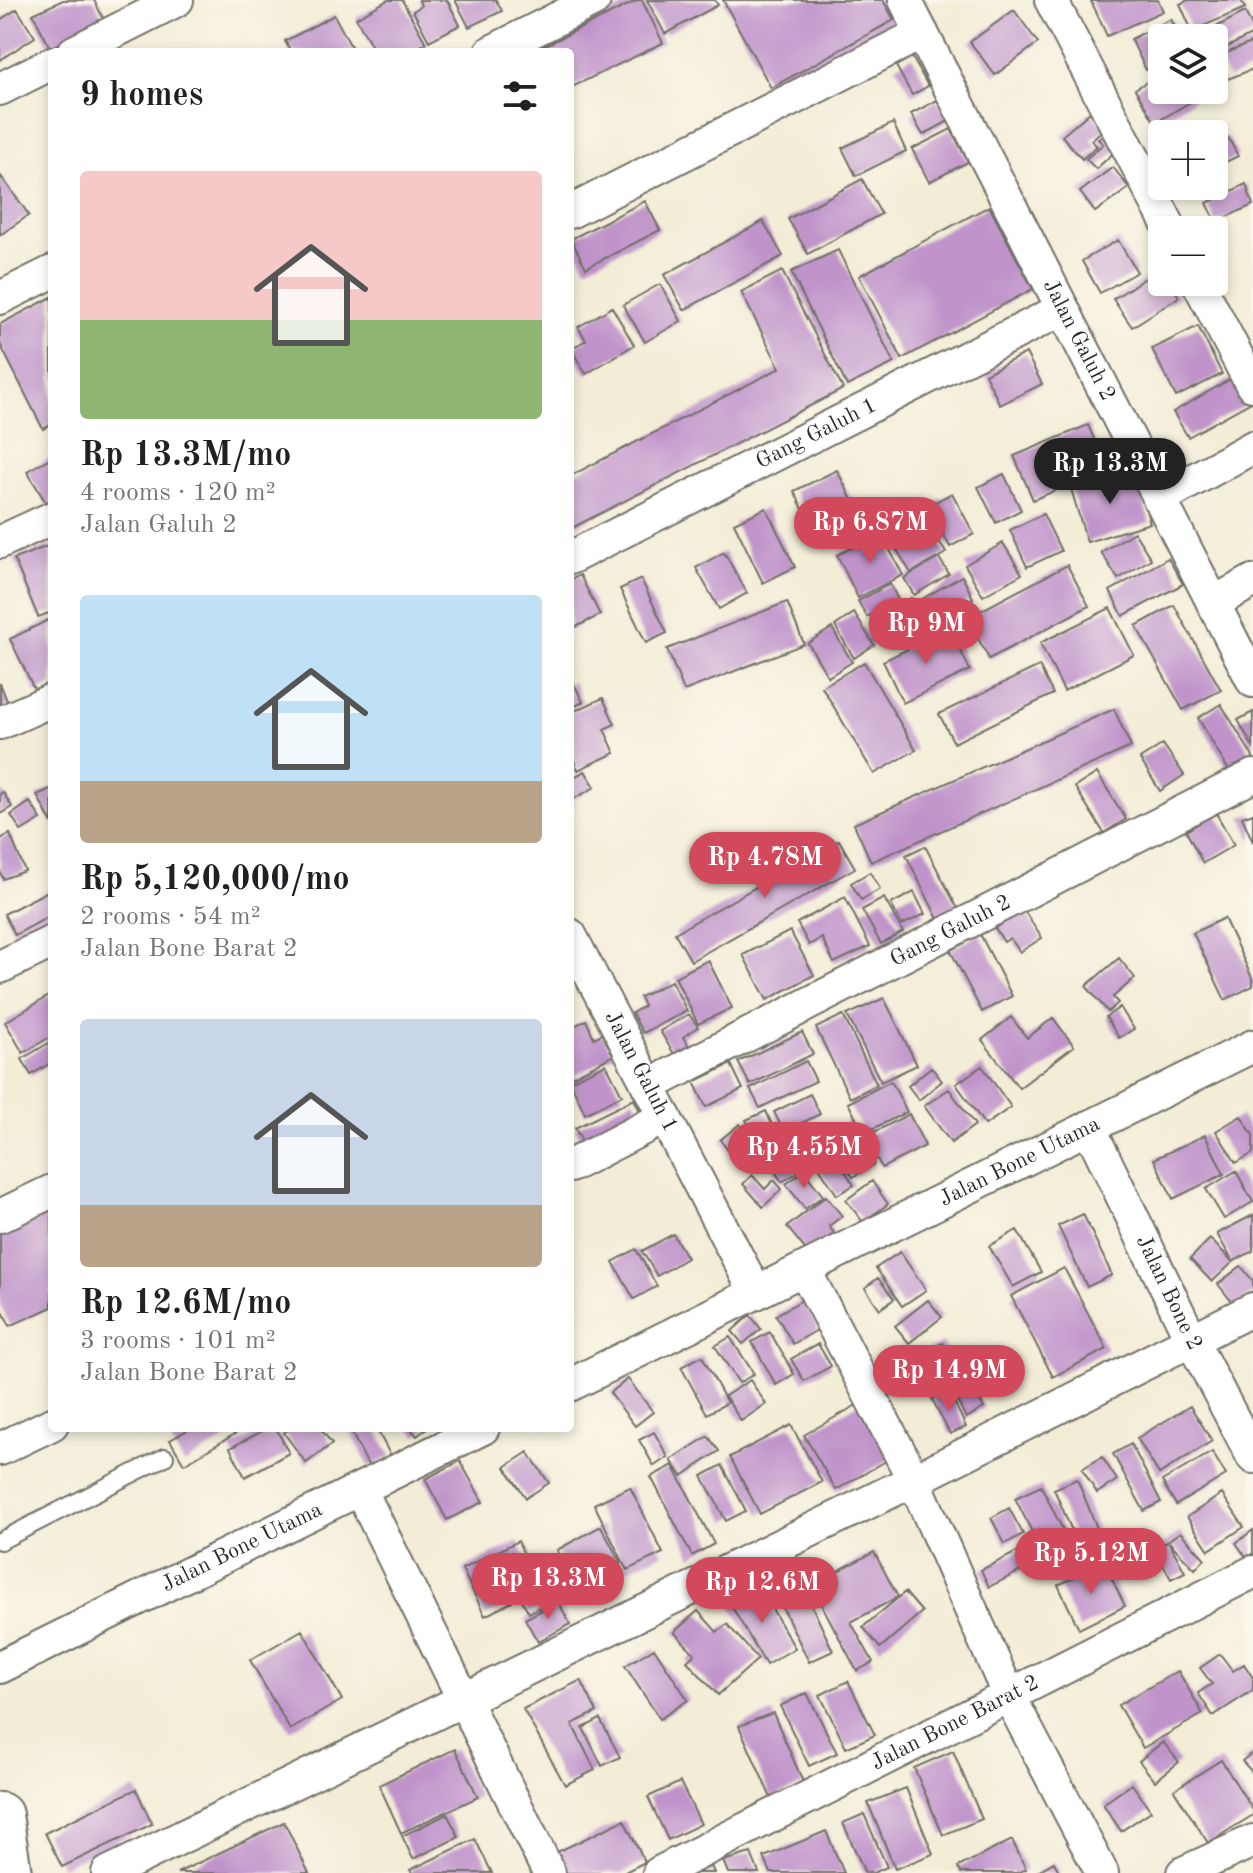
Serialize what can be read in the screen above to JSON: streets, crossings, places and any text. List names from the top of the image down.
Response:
{
  "streets": {
    "street": [
      "Jalan Galuh 2",
      "Gang Galuh 1",
      "Gang Galuh 2",
      "Jalan Galuh 1",
      "Jalan Bone Utama",
      "Jalan Bone 2",
      "Jalan Bone Barat 2"
    ]
  },
  "crossings": [
    ["Jalan Galuh 2", "Gang Galuh 1"],
    ["Gang Galuh 2", "Jalan Galuh 1"],
    ["Jalan Galuh 1", "Jalan Bone Utama"],
    ["Jalan Bone Utama", "Jalan Bone 2"]
  ],
  "page": {
    "map_buttons": ["+", "−"],
    "heading": "9 homes",
    "list": [
      {
        "name": "Rp 13.3M/mo",
        "note": "4 rooms · 120 m² · Jalan Galuh 2"
      },
      {
        "name": "Rp 5,120,000/mo",
        "note": "2 rooms · 54 m² · Jalan Bone Barat 2"
      },
      {
        "name": "Rp 12.6M/mo",
        "note": "3 rooms · 101 m² · Jalan Bone Barat 2"
      }
    ],
    "price": [
      "Rp 13.3M",
      "Rp 6.87M",
      "Rp 9M",
      "Rp 4.78M",
      "Rp 4.55M",
      "Rp 14.9M",
      "Rp 5.12M",
      "Rp 13.3M",
      "Rp 12.6M"
    ]
  }
}
